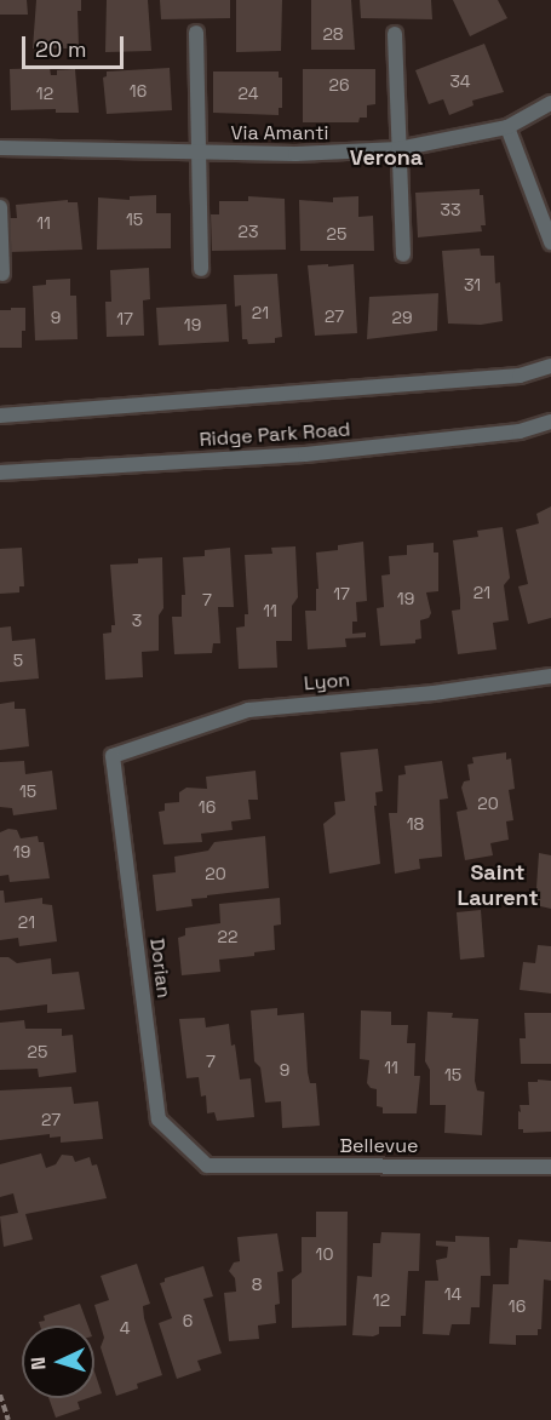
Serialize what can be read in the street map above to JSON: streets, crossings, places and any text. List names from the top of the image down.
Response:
{
  "streets": {
    "street": [
      "Via Amanti",
      "Ridge Park Road",
      "Lyon",
      "Dorian",
      "Bellevue"
    ]
  },
  "crossings": [
    ["Lyon", "Dorian"],
    ["Dorian", "Bellevue"]
  ],
  "districts": ["Verona", "Saint Laurent"],
  "house_numbers": [
    "28",
    "34",
    "26",
    "16",
    "12",
    "24",
    "33",
    "15",
    "11",
    "23",
    "25",
    "31",
    "21",
    "27",
    "9",
    "29",
    "17",
    "19",
    "21",
    "17",
    "19",
    "7",
    "11",
    "3",
    "5",
    "15",
    "20",
    "16",
    "18",
    "19",
    "20",
    "21",
    "22",
    "25",
    "7",
    "11",
    "9",
    "15",
    "27",
    "10",
    "8",
    "14",
    "12",
    "16",
    "6",
    "4"
  ],
  "scale_bar": "20 m",
  "north": "left"
}
